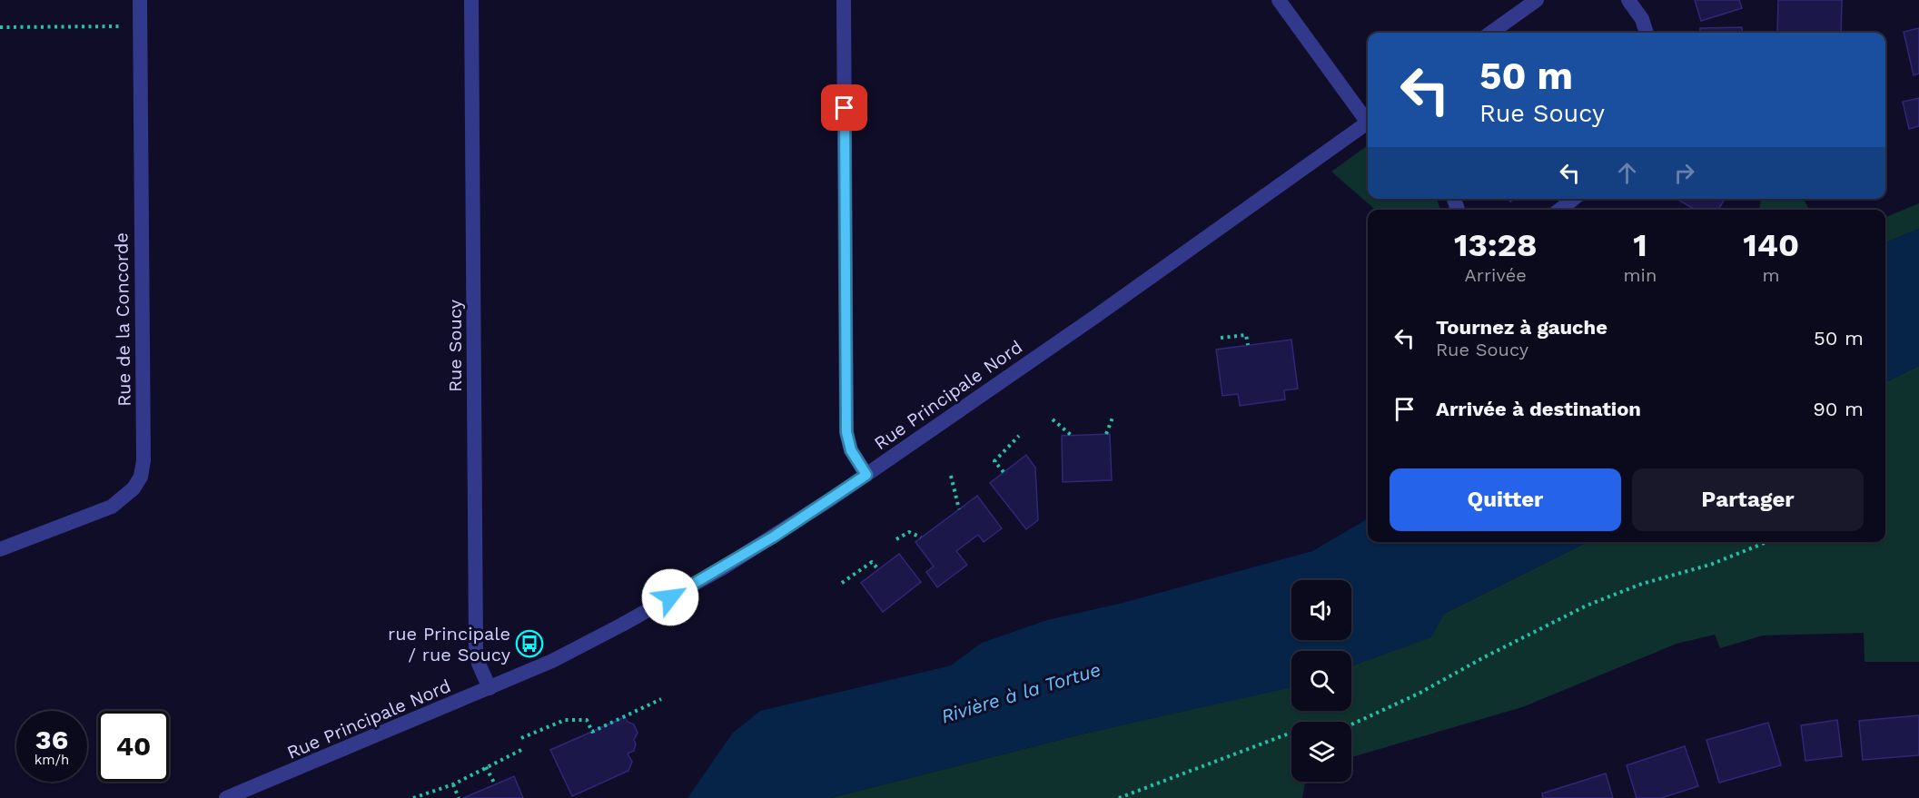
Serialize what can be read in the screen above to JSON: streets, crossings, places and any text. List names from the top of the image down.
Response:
{
  "streets": {
    "street": ["Rue de la Concorde", "Rue Soucy", "Rue Principale Nord"]
  },
  "crossings": [
    ["Rue Soucy", "Rue Principale Nord"]
  ],
  "water": ["Rivière à la Tortue"],
  "places": {
    "bus stop": ["rue Principale / rue Soucy"]
  },
  "page": {
    "turn": ["50 m", "Rue Soucy"],
    "eta": [
      "13:28",
      "Arrivée",
      "1",
      "min",
      "140",
      "m"
    ],
    "list": [
      {
        "name": "Tournez à gauche",
        "note": "Rue Soucy",
        "value": "50 m"
      },
      {
        "name": "Arrivée à destination",
        "value": "90 m"
      }
    ],
    "buttons": ["Quitter", "Partager"],
    "speed": "36 km/h",
    "limit": "40"
  }
}
